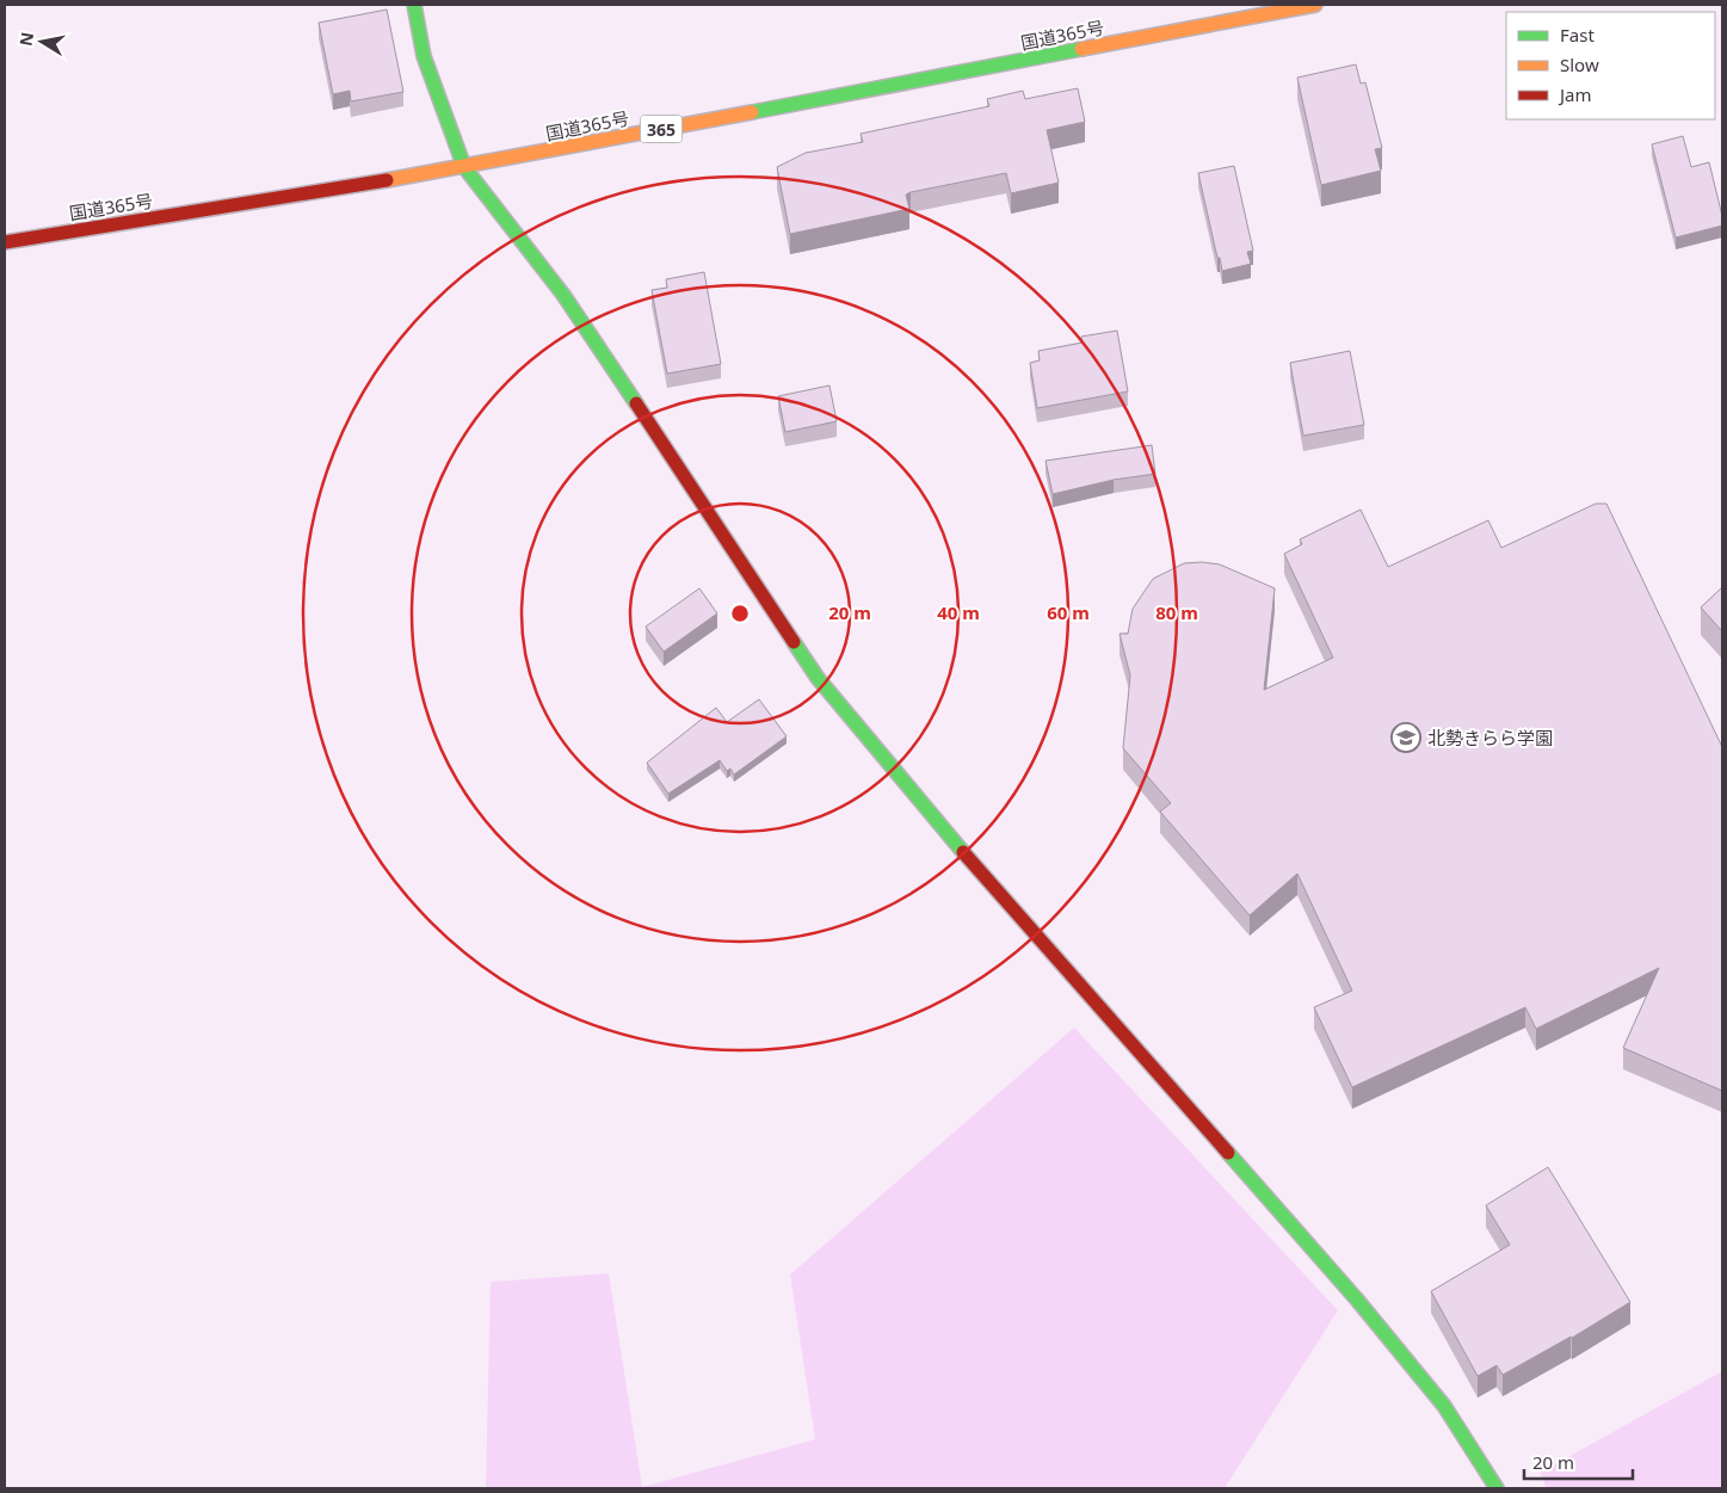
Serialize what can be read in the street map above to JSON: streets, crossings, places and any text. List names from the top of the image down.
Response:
{
  "streets": {
    "main road": ["国道365号", "365"]
  },
  "places": {
    "school or university": ["北勢きらら学園"]
  },
  "legend": ["Fast", "Slow", "Jam"],
  "scale_bar": "20 m",
  "north": "left",
  "rings": [
    "20 m",
    "40 m",
    "60 m",
    "80 m"
  ]
}
